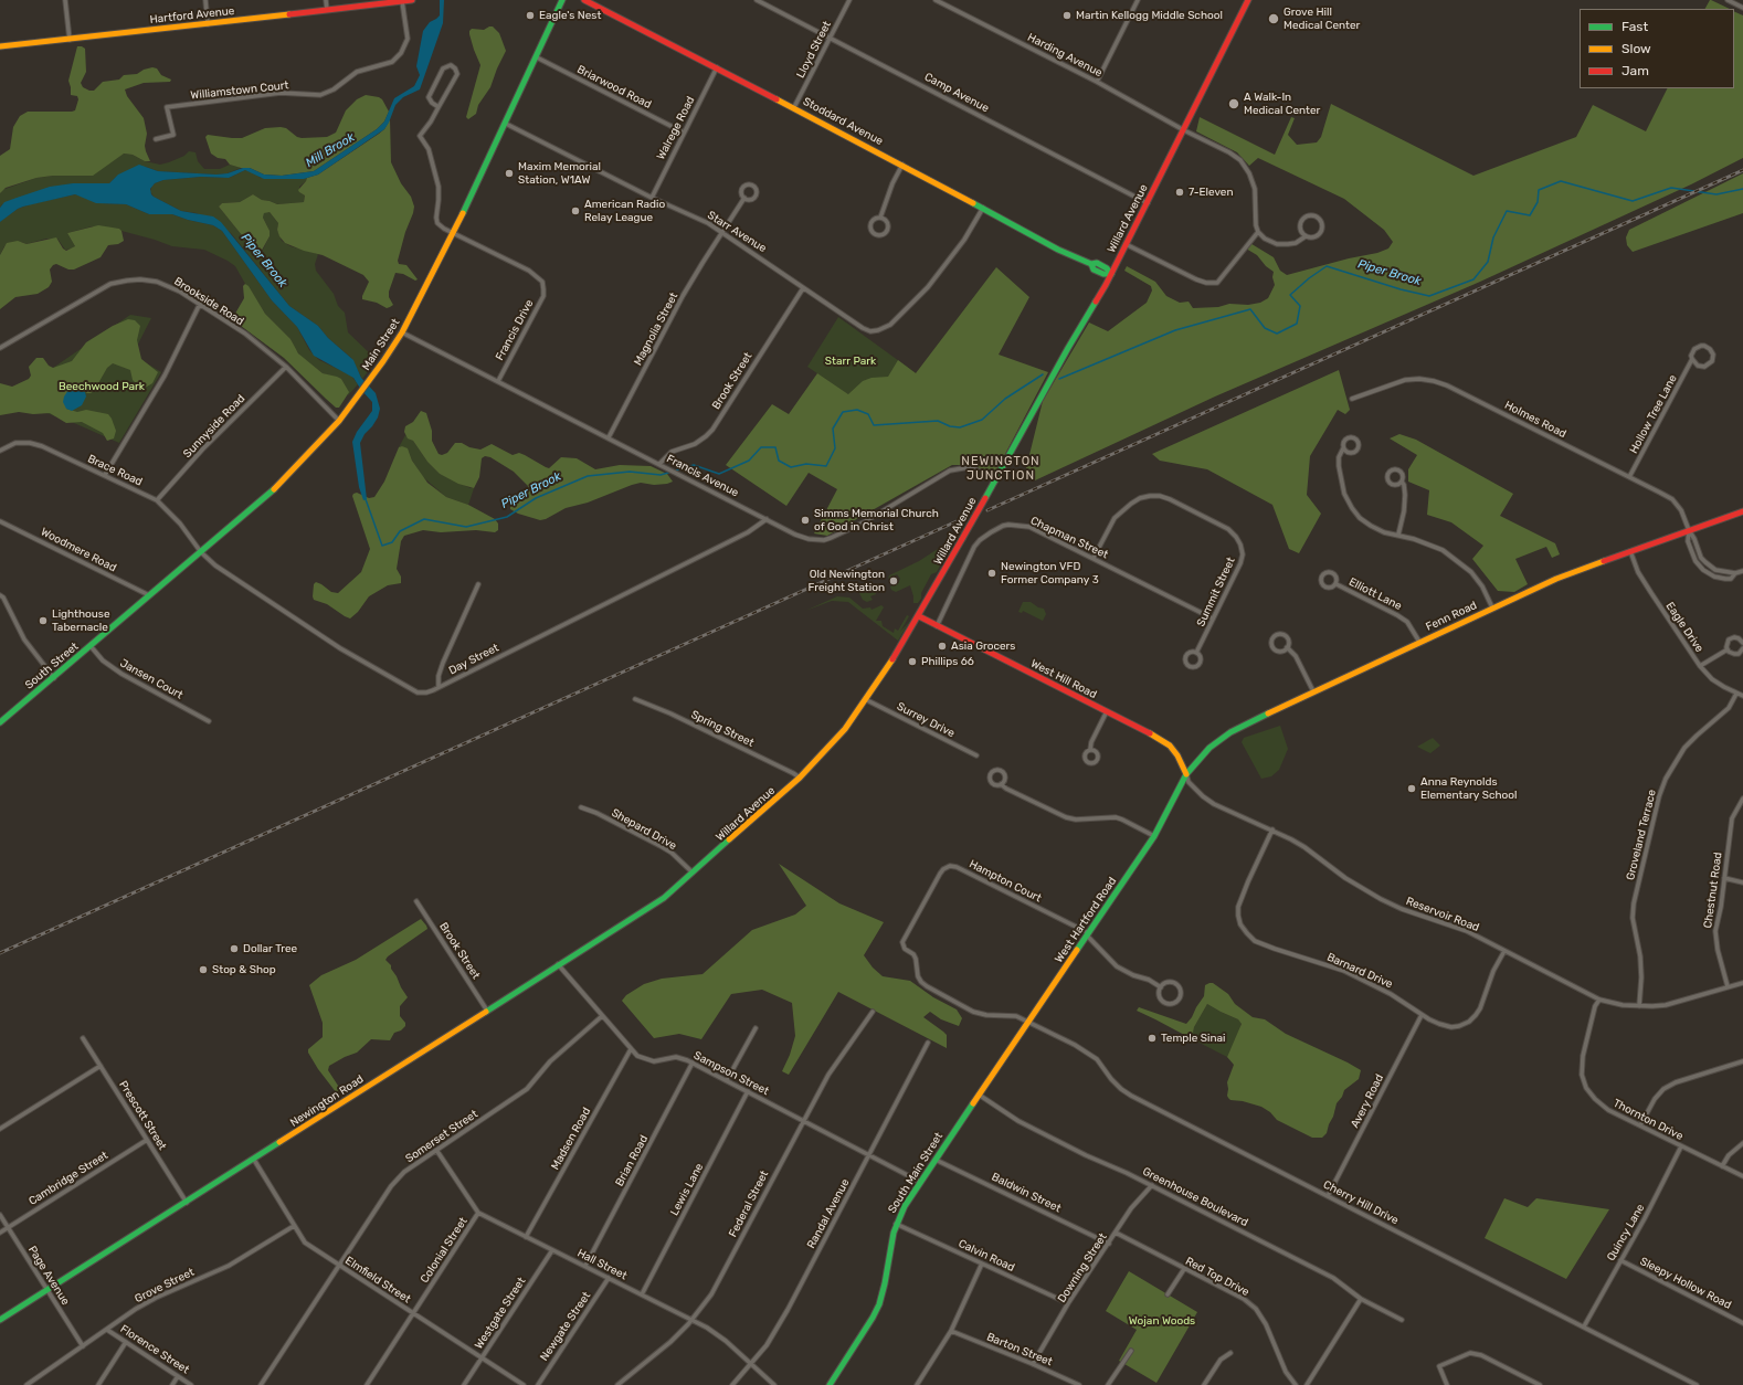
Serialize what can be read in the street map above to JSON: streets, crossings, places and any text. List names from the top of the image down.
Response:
{
  "streets": {
    "street": [
      "Hartford Avenue",
      "Lloyd Street",
      "Harding Avenue",
      "Briarwood Road",
      "Williamstown Court",
      "Camp Avenue",
      "Stoddard Avenue",
      "Walrege Road",
      "Willard Avenue",
      "Starr Avenue",
      "Brookside Road",
      "Magnolia Street",
      "Francis Drive",
      "Main Street",
      "Brook Street",
      "Hollow Tree Lane",
      "Holmes Road",
      "Sunnyside Road",
      "Brace Road",
      "Francis Avenue",
      "Chapman Street",
      "Woodmere Road",
      "Summit Street",
      "Elliott Lane",
      "Fenn Road",
      "Eagle Drive",
      "Day Street",
      "South Street",
      "Jansen Court",
      "West Hill Road",
      "Surrey Drive",
      "Spring Street",
      "Shepard Drive",
      "Groveland Terrace",
      "Hampton Court",
      "Chestnut Road",
      "Reservoir Road",
      "West Hartford Road",
      "Barnard Drive",
      "Sampson Street",
      "Newington Road",
      "Avery Road",
      "Prescott Street",
      "Thornton Drive",
      "Somerset Street",
      "Madsen Road",
      "Brian Road",
      "South Main Street",
      "Cambridge Street",
      "Lewis Lane",
      "Baldwin Street",
      "Greenhouse Boulevard",
      "Cherry Hill Drive",
      "Federal Street",
      "Randal Avenue",
      "Quincy Lane",
      "Colonial Street",
      "Calvin Road",
      "Hall Street",
      "Downing Street",
      "Page Avenue",
      "Red Top Drive",
      "Elmfield Street",
      "Sleepy Hollow Road",
      "Grove Street",
      "Westgate Street",
      "Newgate Street",
      "Florence Street",
      "Barton Street"
    ]
  },
  "crossings": [
    ["Hartford Avenue", "Williamstown Court"],
    ["Lloyd Street", "Camp Avenue"],
    ["Lloyd Street", "Stoddard Avenue"],
    ["Harding Avenue", "Willard Avenue"],
    ["Briarwood Road", "Walrege Road"],
    ["Briarwood Road", "Main Street"],
    ["Camp Avenue", "Willard Avenue"],
    ["Stoddard Avenue", "Walrege Road"],
    ["Stoddard Avenue", "Willard Avenue"],
    ["Stoddard Avenue", "Starr Avenue"],
    ["Walrege Road", "Starr Avenue"],
    ["Willard Avenue", "Francis Avenue"],
    ["Willard Avenue", "West Hill Road"],
    ["Willard Avenue", "Surrey Drive"],
    ["Willard Avenue", "Spring Street"],
    ["Willard Avenue", "Shepard Drive"],
    ["Willard Avenue", "Newington Road"],
    ["Starr Avenue", "Magnolia Street"],
    ["Starr Avenue", "Main Street"],
    ["Starr Avenue", "Brook Street"],
    ["Brookside Road", "Main Street"],
    ["Brookside Road", "Sunnyside Road"],
    ["Magnolia Street", "Francis Avenue"],
    ["Francis Drive", "Main Street"],
    ["Francis Drive", "Francis Avenue"],
    ["Main Street", "Brace Road"],
    ["Main Street", "Francis Avenue"],
    ["Main Street", "Woodmere Road"],
    ["Main Street", "Day Street"],
    ["Main Street", "South Street"],
    ["Brook Street", "Francis Avenue"],
    ["Brook Street", "Newington Road"],
    ["Hollow Tree Lane", "Holmes Road"],
    ["Holmes Road", "Fenn Road"],
    ["Sunnyside Road", "Brace Road"],
    ["Brace Road", "Day Street"],
    ["Francis Avenue", "Day Street"],
    ["Chapman Street", "Summit Street"],
    ["Chapman Street", "West Hill Road"],
    ["Elliott Lane", "Fenn Road"],
    ["Fenn Road", "Eagle Drive"],
    ["Fenn Road", "West Hill Road"],
    ["Fenn Road", "Reservoir Road"],
    ["Fenn Road", "West Hartford Road"],
    ["Eagle Drive", "Groveland Terrace"],
    ["South Street", "Jansen Court"],
    ["West Hill Road", "Reservoir Road"],
    ["West Hill Road", "West Hartford Road"],
    ["Groveland Terrace", "Reservoir Road"],
    ["Hampton Court", "West Hartford Road"],
    ["Hampton Court", "Cherry Hill Drive"],
    ["Chestnut Road", "Reservoir Road"],
    ["Reservoir Road", "West Hartford Road"],
    ["Reservoir Road", "Barnard Drive"],
    ["Reservoir Road", "Thornton Drive"],
    ["West Hartford Road", "South Main Street"],
    ["West Hartford Road", "Cherry Hill Drive"],
    ["Barnard Drive", "Avery Road"],
    ["Sampson Street", "Newington Road"],
    ["Sampson Street", "Somerset Street"],
    ["Sampson Street", "Madsen Road"],
    ["Sampson Street", "Brian Road"],
    ["Sampson Street", "South Main Street"],
    ["Sampson Street", "Lewis Lane"],
    ["Sampson Street", "Federal Street"],
    ["Sampson Street", "Randal Avenue"],
    ["Newington Road", "Prescott Street"],
    ["Newington Road", "Page Avenue"],
    ["Newington Road", "Elmfield Street"],
    ["Avery Road", "Cherry Hill Drive"],
    ["Prescott Street", "Cambridge Street"],
    ["Thornton Drive", "Quincy Lane"],
    ["Somerset Street", "Hall Street"],
    ["Somerset Street", "Elmfield Street"],
    ["Madsen Road", "Hall Street"],
    ["Brian Road", "Hall Street"],
    ["South Main Street", "Baldwin Street"],
    ["South Main Street", "Greenhouse Boulevard"],
    ["South Main Street", "Calvin Road"],
    ["Cambridge Street", "Page Avenue"],
    ["Lewis Lane", "Hall Street"],
    ["Baldwin Street", "Downing Street"],
    ["Greenhouse Boulevard", "Downing Street"],
    ["Cherry Hill Drive", "Quincy Lane"],
    ["Federal Street", "Hall Street"],
    ["Randal Avenue", "Hall Street"],
    ["Quincy Lane", "Sleepy Hollow Road"],
    ["Colonial Street", "Hall Street"],
    ["Colonial Street", "Elmfield Street"],
    ["Calvin Road", "Downing Street"],
    ["Hall Street", "Westgate Street"],
    ["Hall Street", "Newgate Street"],
    ["Downing Street", "Red Top Drive"],
    ["Downing Street", "Barton Street"],
    ["Page Avenue", "Grove Street"],
    ["Elmfield Street", "Grove Street"],
    ["Elmfield Street", "Westgate Street"],
    ["Grove Street", "Florence Street"]
  ],
  "districts": ["NEWINGTON JUNCTION"],
  "water": ["Mill Brook", "Piper Brook"],
  "parks": ["Starr Park", "Beechwood Park", "Wojan Woods"],
  "places": [
    "Eagle's Nest",
    "Martin Kellogg Middle School",
    "Grove Hill Medical Center",
    "A Walk-In Medical Center",
    "Maxim Memorial Station, W1AW",
    "7-Eleven",
    "American Radio Relay League",
    "Simms Memorial Church of God in Christ",
    "Newington VFD Former Company 3",
    "Old Newington Freight Station",
    "Lighthouse Tabernacle",
    "Asia Grocers",
    "Phillips 66",
    "Anna Reynolds Elementary School",
    "Dollar Tree",
    "Stop & Shop",
    "Temple Sinai"
  ],
  "legend": ["Fast", "Slow", "Jam"]
}
